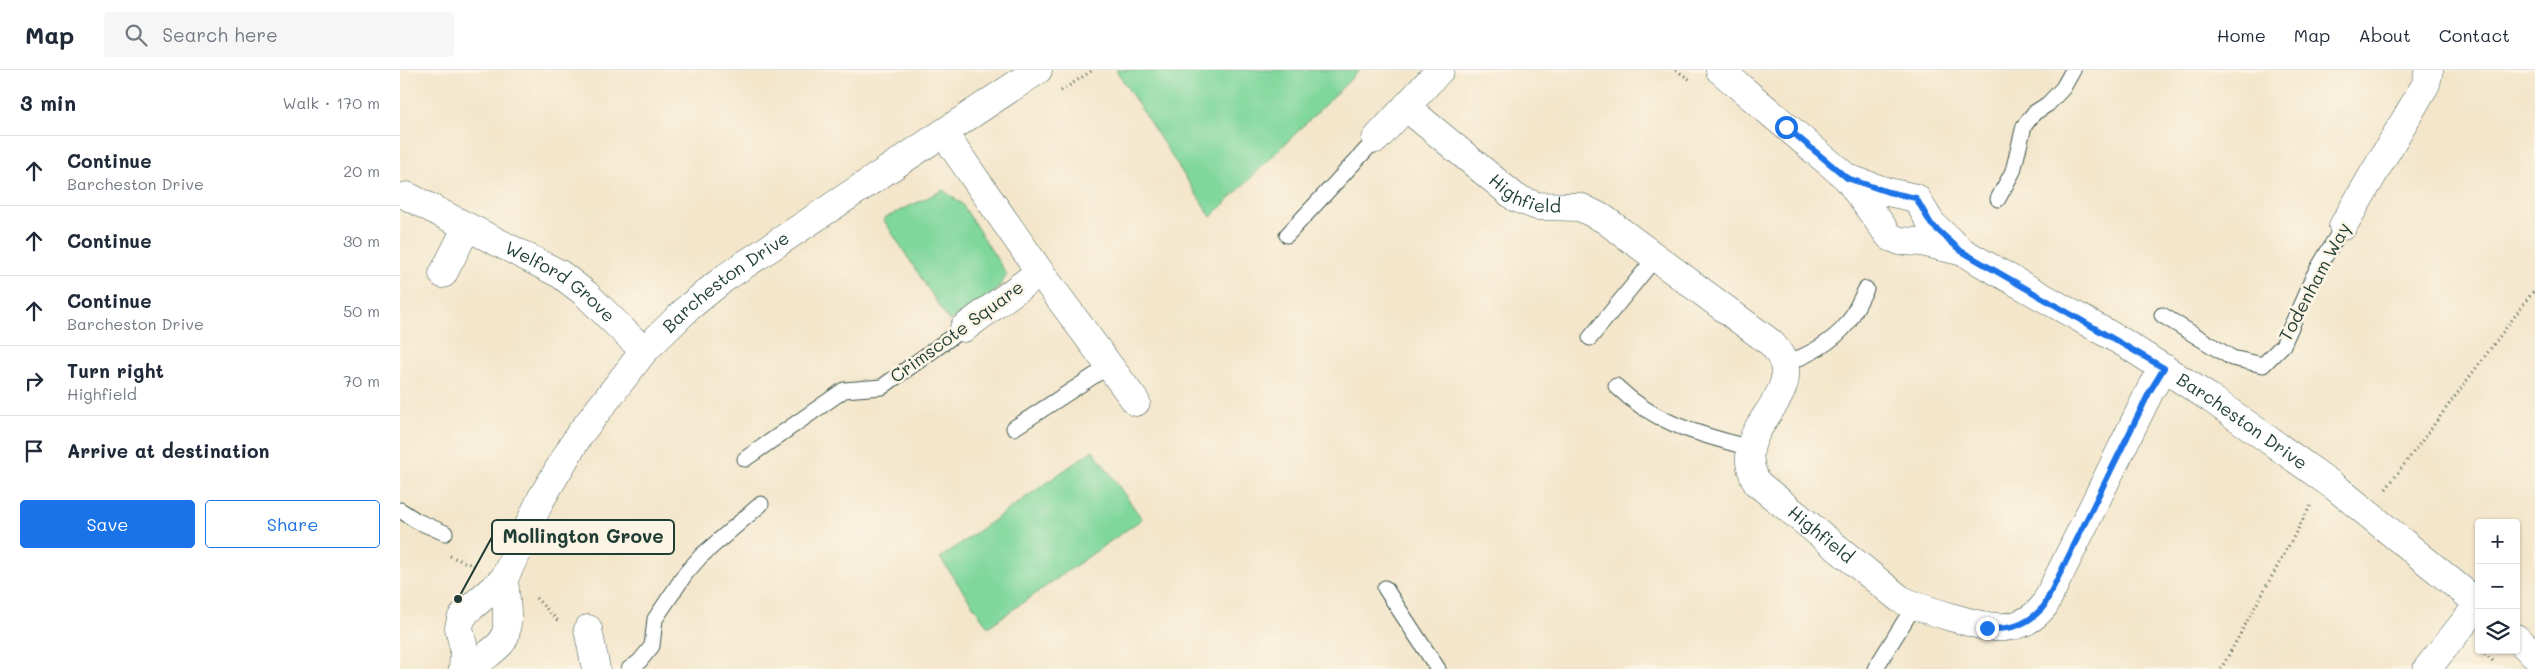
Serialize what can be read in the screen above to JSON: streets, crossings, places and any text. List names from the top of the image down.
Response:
{
  "streets": {
    "street": [
      "Highfield",
      "Todenham Way",
      "Barcheston Drive",
      "Welford Grove",
      "Crimscote Square"
    ]
  },
  "crossings": [
    ["Highfield", "Barcheston Drive"],
    ["Barcheston Drive", "Welford Grove"],
    ["Barcheston Drive", "Crimscote Square"]
  ],
  "places": ["Mollington Grove"],
  "page": {
    "header": "Map",
    "search": "Search here",
    "nav": [
      "Home",
      "Map",
      "About",
      "Contact"
    ],
    "heading": ["3 min", "Walk · 170 m"],
    "list": [
      ["Continue", "Barcheston Drive", "20 m"],
      ["Continue", "30 m"],
      ["Continue", "Barcheston Drive", "50 m"],
      ["Turn right", "Highfield", "70 m"],
      "Arrive at destination"
    ],
    "buttons": ["Save", "Share"],
    "map_buttons": ["+", "−"]
  }
}
